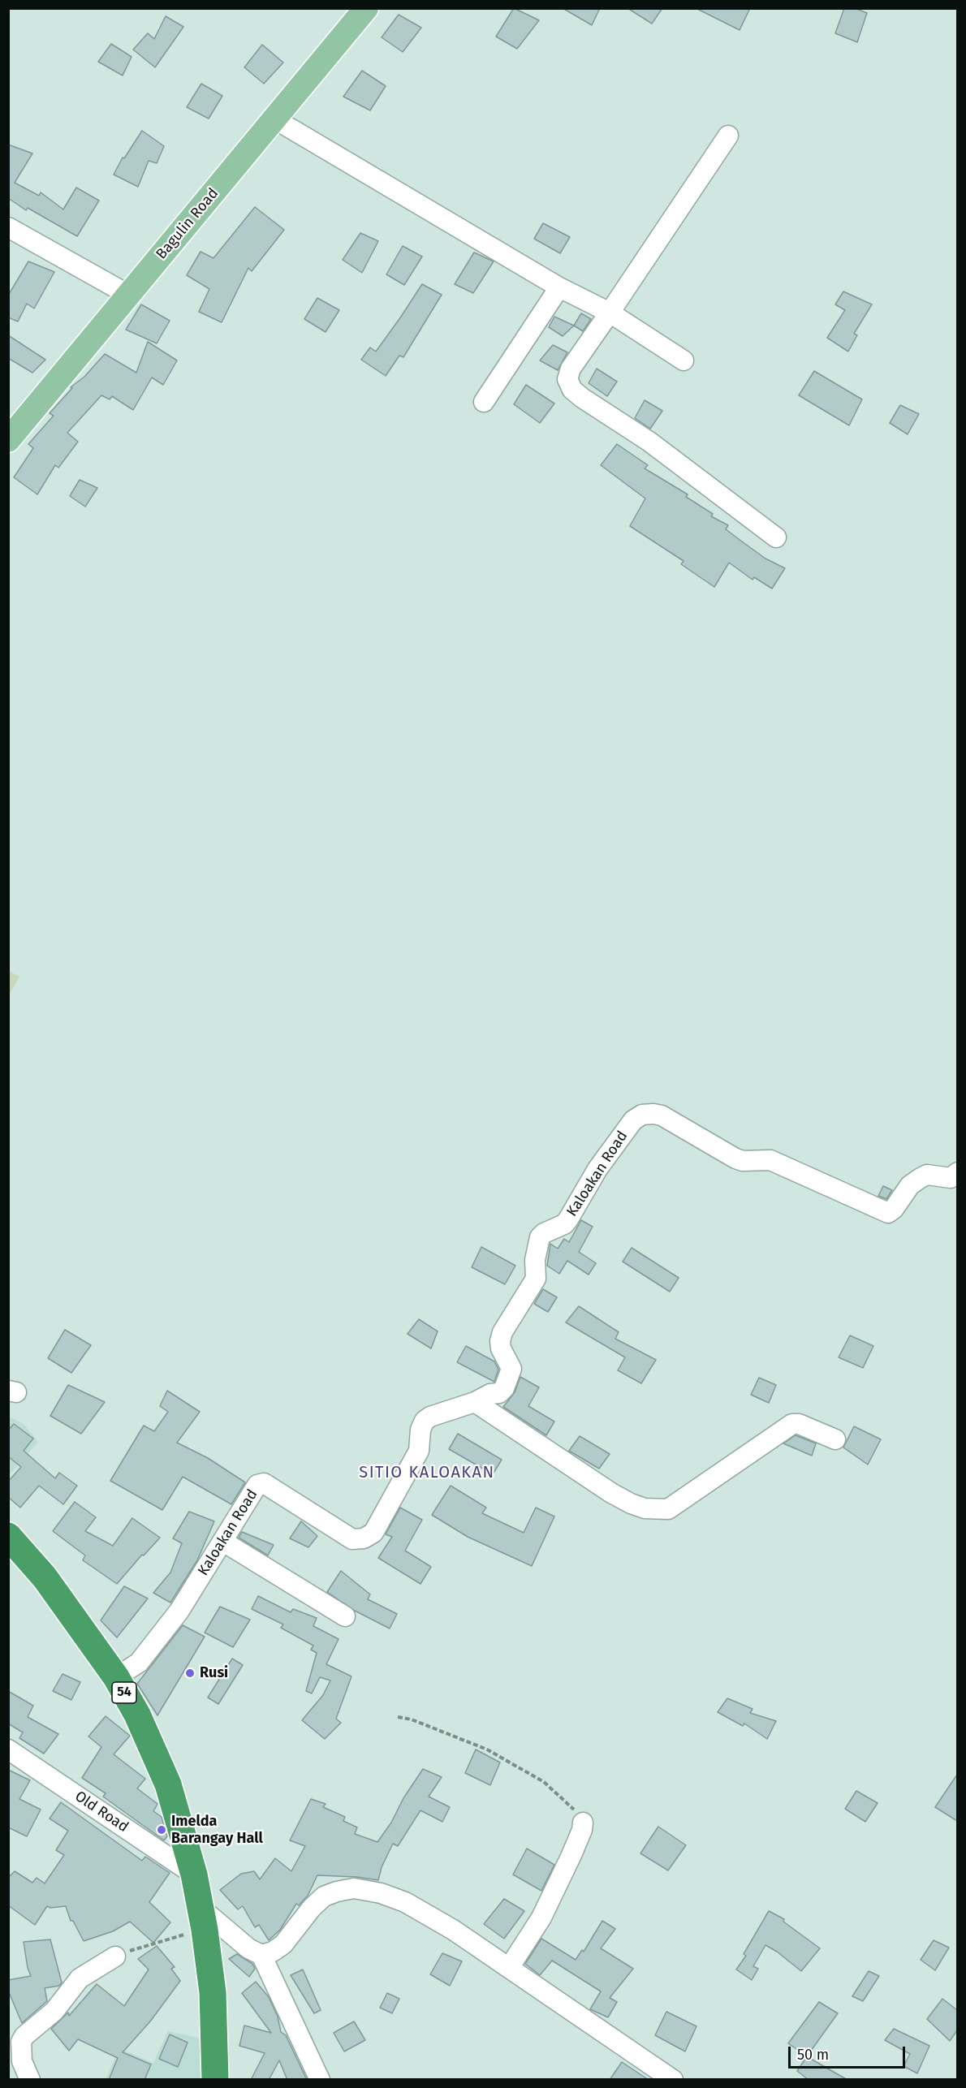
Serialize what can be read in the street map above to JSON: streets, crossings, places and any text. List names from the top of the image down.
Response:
{
  "streets": {
    "highway": ["54"],
    "main road": ["Bagulin Road"],
    "street": ["Kaloakan Road", "Old Road"]
  },
  "crossings": [
    ["Kaloakan Road", "54"],
    ["54", "Old Road"]
  ],
  "districts": ["SITIO KALOAKAN"],
  "places": ["Rusi", "Imelda Barangay Hall"],
  "scale_bar": "50 m"
}
